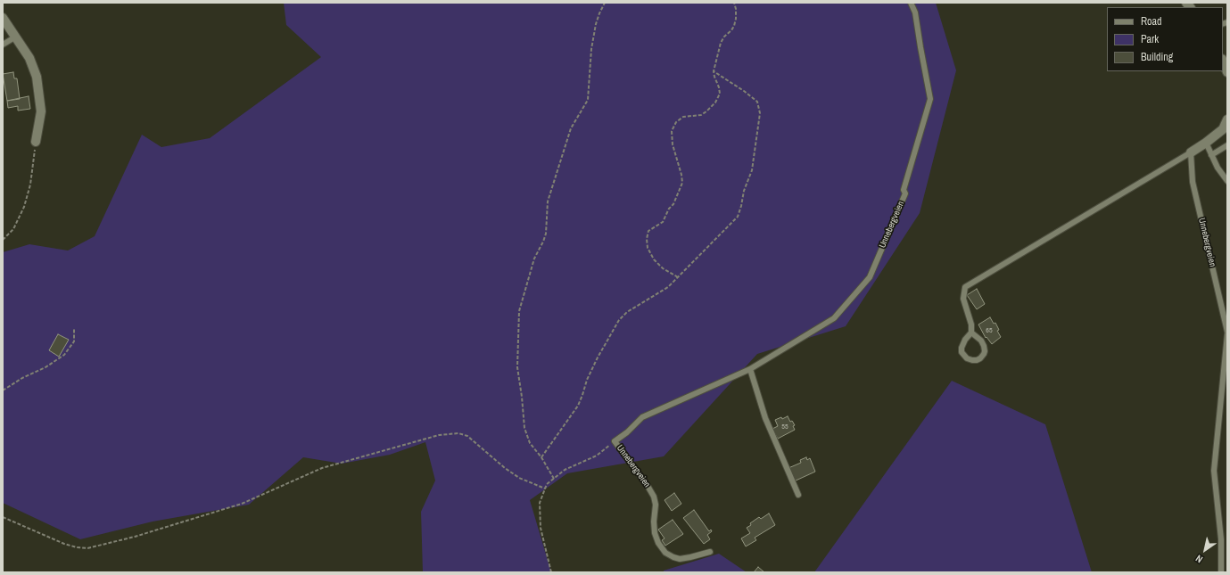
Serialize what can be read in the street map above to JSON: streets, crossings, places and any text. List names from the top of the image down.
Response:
{
  "streets": {
    "lane": ["Unnebergveien"]
  },
  "house_numbers": ["65", "55"],
  "legend": ["Road", "Park", "Building"],
  "north": "bottom left"
}
